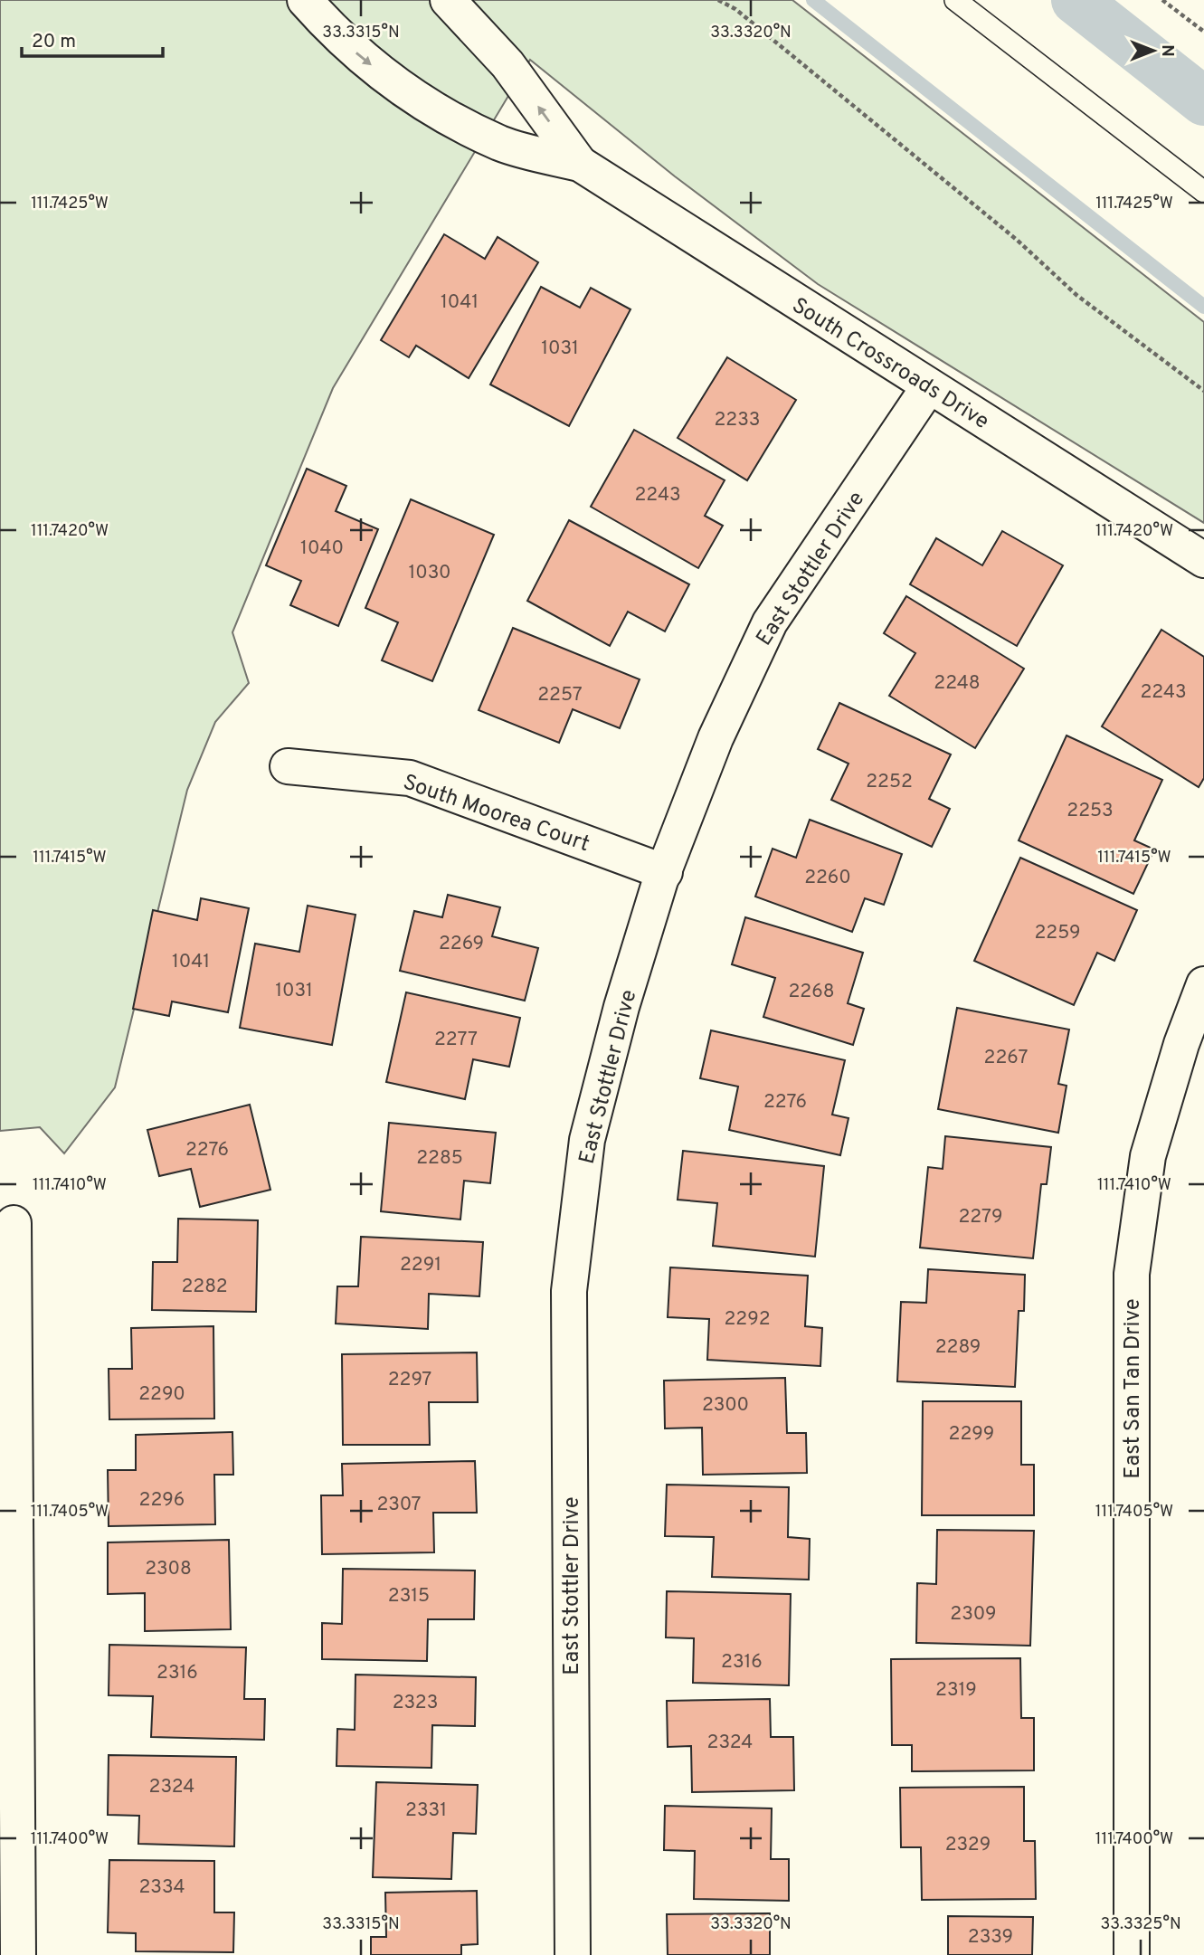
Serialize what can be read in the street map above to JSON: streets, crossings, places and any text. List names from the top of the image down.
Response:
{
  "streets": {
    "street": [
      "South Crossroads Drive",
      "East Stottler Drive",
      "South Moorea Court",
      "East San Tan Drive"
    ]
  },
  "crossings": [
    ["South Crossroads Drive", "East Stottler Drive"],
    ["East Stottler Drive", "South Moorea Court"]
  ],
  "house_numbers": [
    "1041",
    "1031",
    "2233",
    "2243",
    "1040",
    "1030",
    "2248",
    "2243",
    "2257",
    "2252",
    "2253",
    "2260",
    "2259",
    "2269",
    "1041",
    "1031",
    "2268",
    "2277",
    "2267",
    "2276",
    "2276",
    "2285",
    "2279",
    "2291",
    "2282",
    "2292",
    "2289",
    "2297",
    "2290",
    "2300",
    "2299",
    "2296",
    "2307",
    "2308",
    "2315",
    "2309",
    "2316",
    "2316",
    "2319",
    "2323",
    "2324",
    "2324",
    "2331",
    "2329",
    "2334",
    "2339"
  ],
  "scale_bar": "20 m",
  "north": "right",
  "coordinates": [
    "33.3315°N",
    "33.3320°N",
    "111.7425°W",
    "111.7420°W",
    "111.7415°W",
    "111.7410°W",
    "111.7405°W",
    "111.7400°W",
    "33.3325°N"
  ]
}
